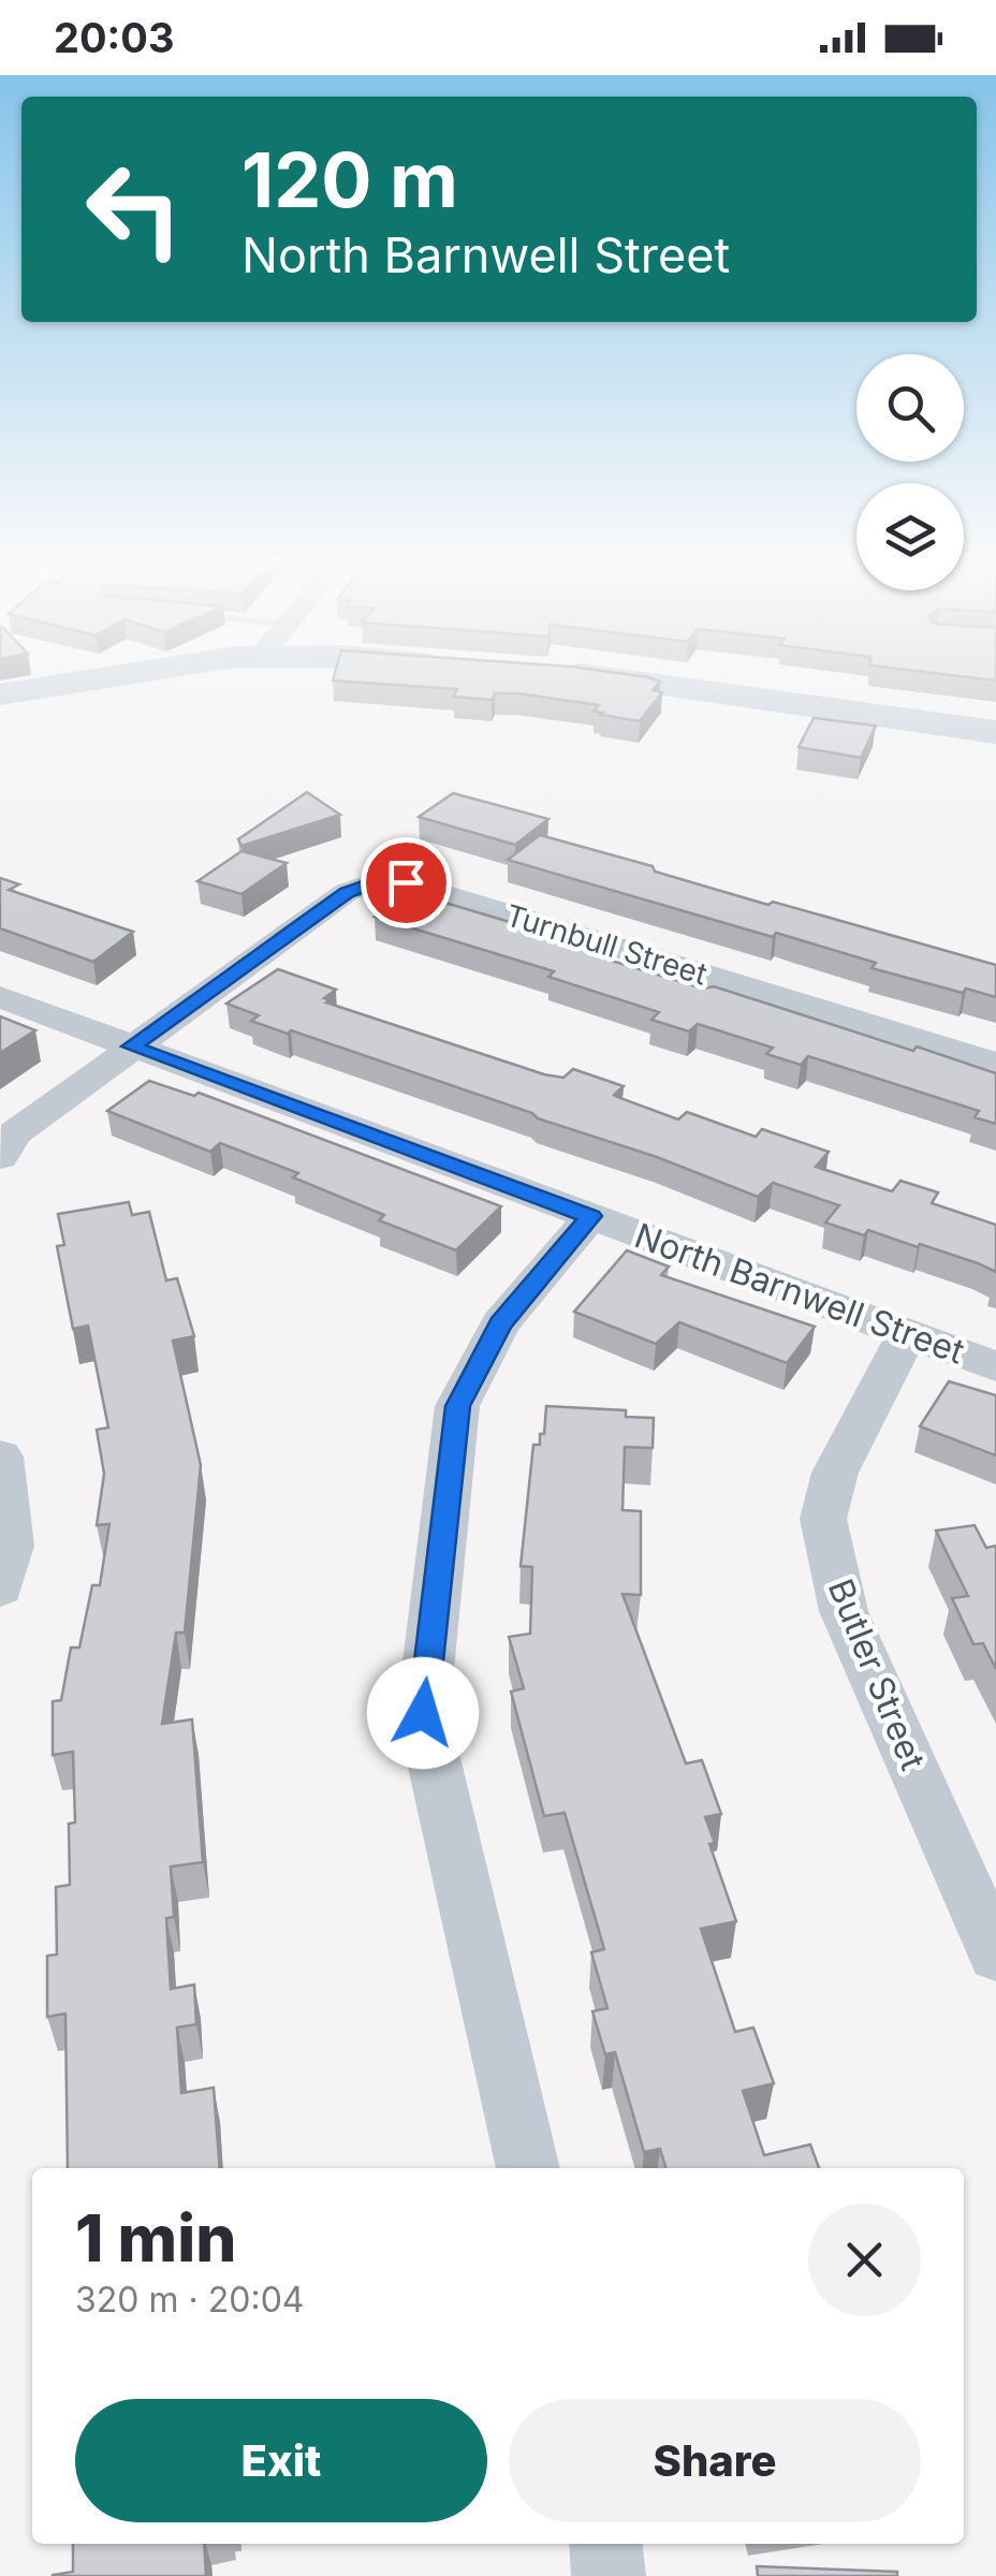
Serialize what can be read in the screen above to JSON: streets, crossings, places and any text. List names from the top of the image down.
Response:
{
  "streets": {
    "street": ["Turnbull Street", "North Barnwell Street", "Butler Street"]
  },
  "crossings": [
    ["Turnbull Street", "North Barnwell Street"],
    ["North Barnwell Street", "Butler Street"]
  ],
  "page": {
    "status": "20:03",
    "turn": ["120 m", "North Barnwell Street"],
    "heading": ["1 min", "320 m · 20:04"],
    "buttons": ["Exit", "Share"]
  }
}
